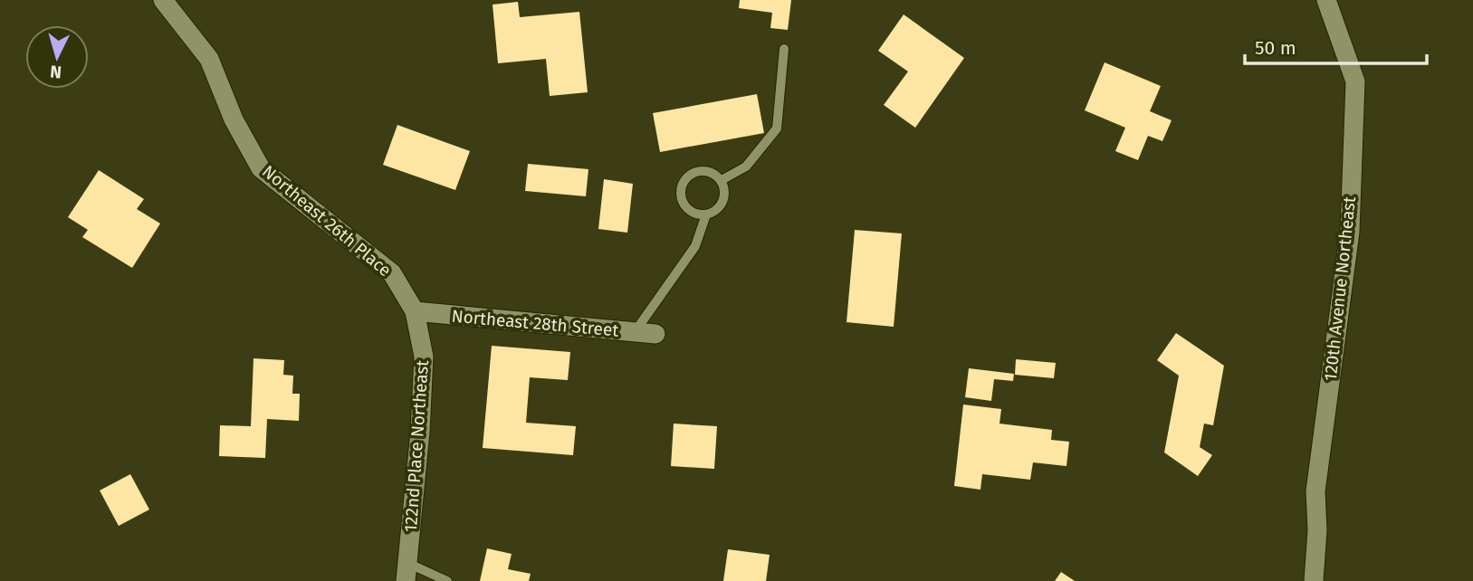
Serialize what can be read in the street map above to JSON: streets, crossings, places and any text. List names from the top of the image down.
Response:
{
  "streets": {
    "street": [
      "Northeast 26th Place",
      "120th Avenue Northeast",
      "Northeast 28th Street",
      "122nd Place Northeast"
    ]
  },
  "crossings": [
    ["Northeast 26th Place", "Northeast 28th Street"],
    ["Northeast 26th Place", "122nd Place Northeast"],
    ["Northeast 28th Street", "122nd Place Northeast"]
  ],
  "scale_bar": "50 m",
  "north": "bottom"
}
